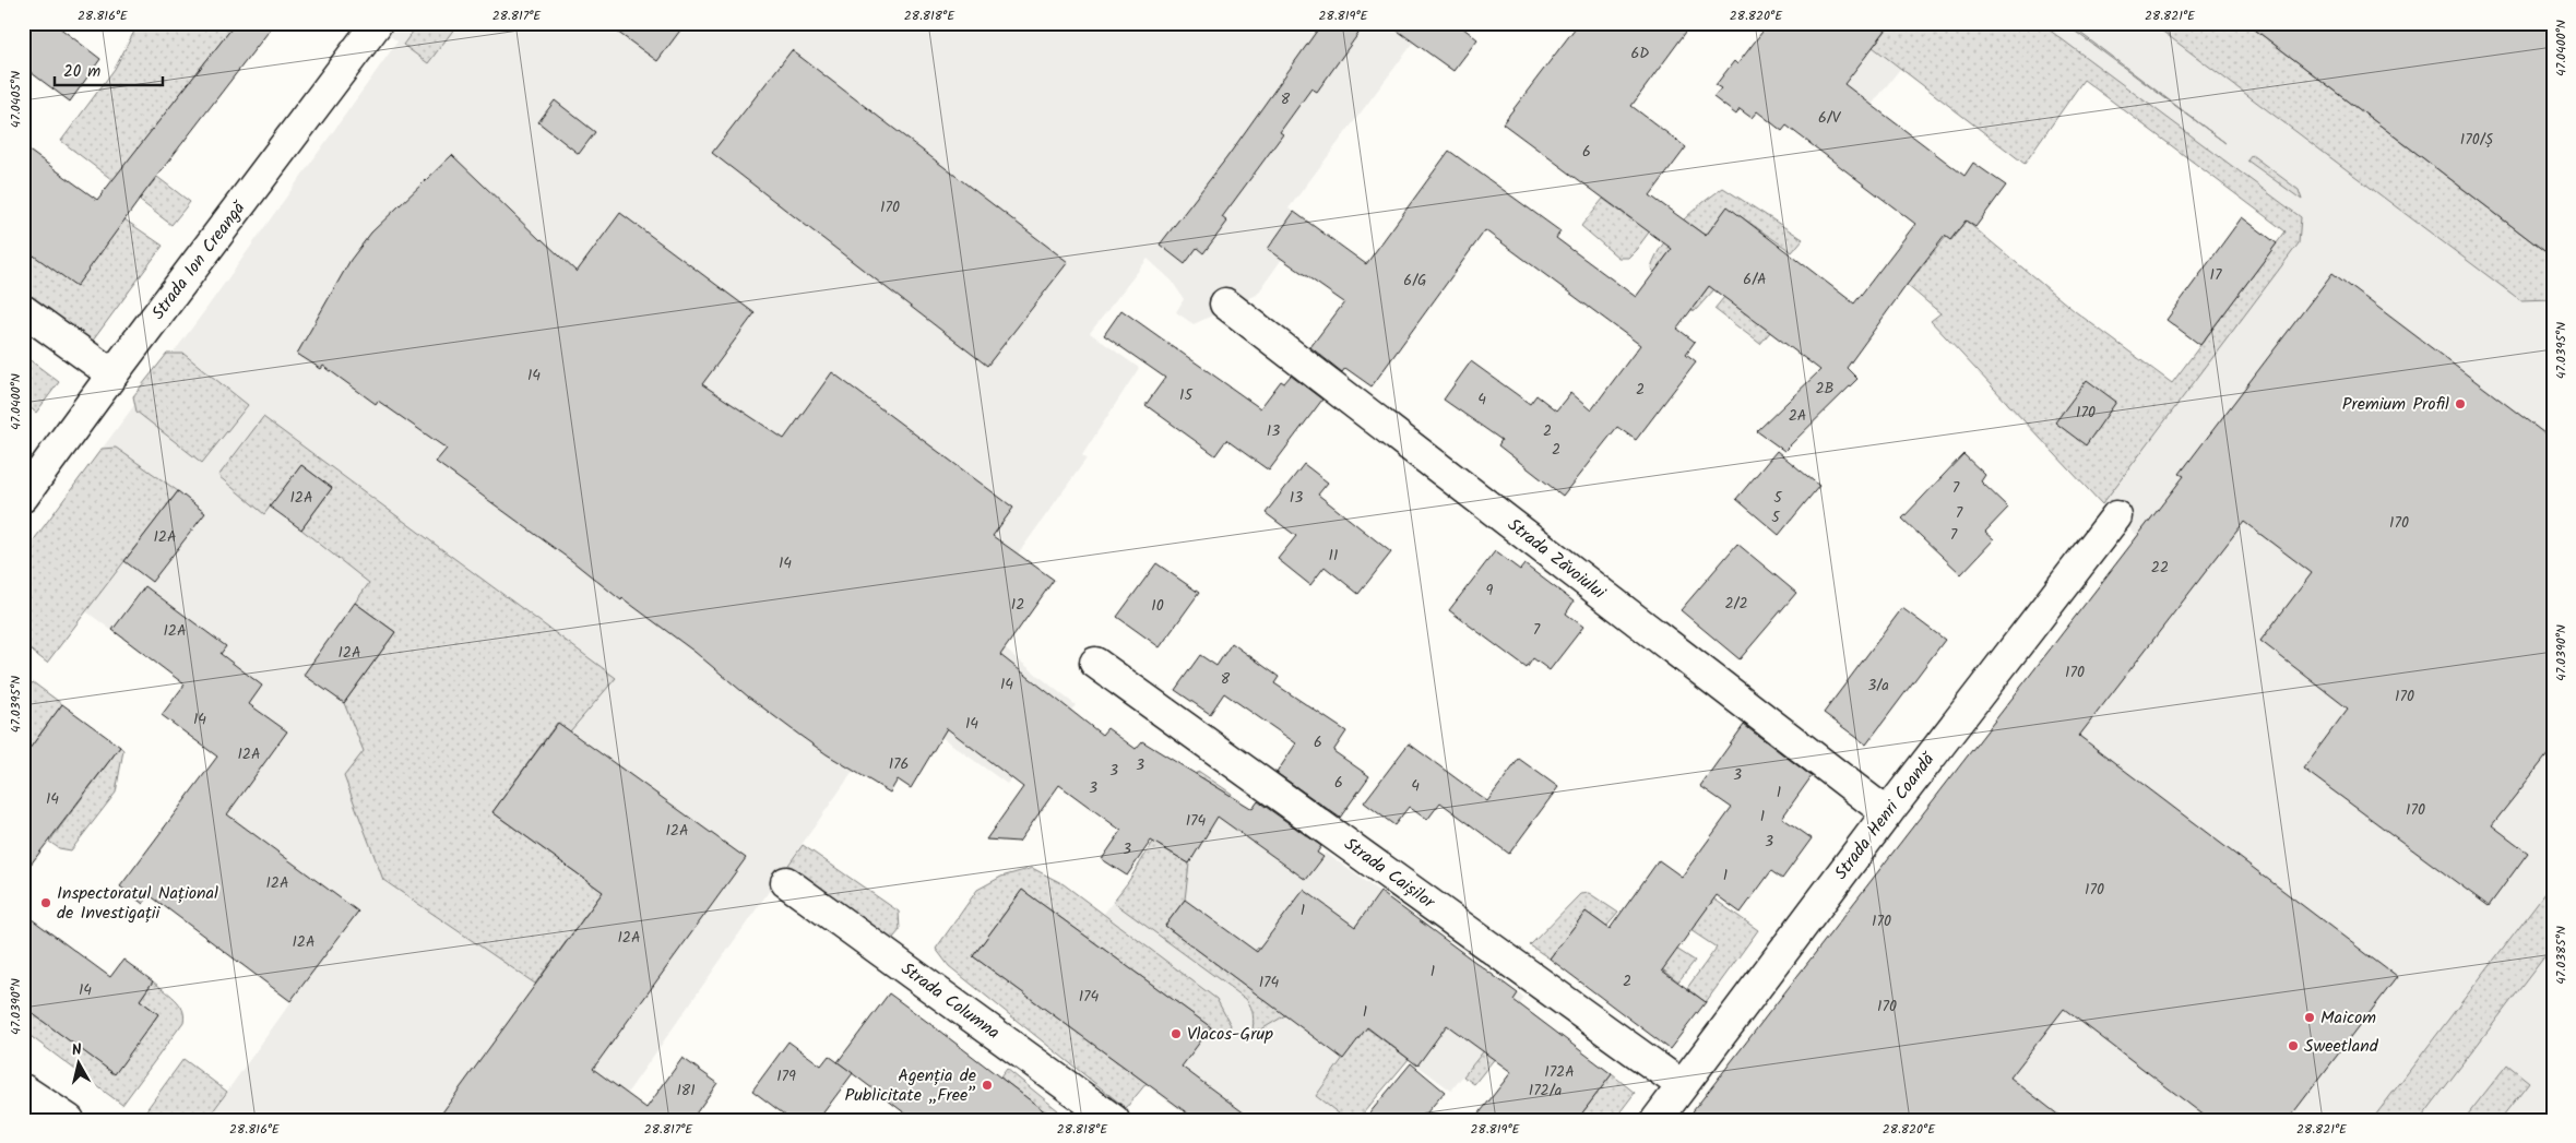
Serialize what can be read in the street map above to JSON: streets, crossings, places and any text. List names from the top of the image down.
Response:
{
  "streets": {
    "street": [
      "Strada Ion Creangă",
      "Strada Zăvoiului",
      "Strada Henri Coandă",
      "Strada Caișilor",
      "Strada Columna"
    ]
  },
  "crossings": [
    ["Strada Zăvoiului", "Strada Henri Coandă"],
    ["Strada Henri Coandă", "Strada Caișilor"]
  ],
  "places": [
    "Premium Profil",
    "Inspectoratul Național de Investigații",
    "Maicom",
    "Vlacos-Grup",
    "Sweetland",
    "Agenția de Publicitate „Free”"
  ],
  "house_numbers": [
    "6D",
    "8",
    "6/V",
    "170/Ș",
    "6",
    "170",
    "17",
    "6/A",
    "6/G",
    "14",
    "2B",
    "2",
    "15",
    "4",
    "170",
    "2A",
    "13",
    "2",
    "2",
    "7",
    "12A",
    "13",
    "5",
    "7",
    "5",
    "170",
    "7",
    "12A",
    "11",
    "14",
    "22",
    "9",
    "2/2",
    "12",
    "10",
    "7",
    "12A",
    "12A",
    "170",
    "8",
    "14",
    "3/a",
    "170",
    "14",
    "14",
    "6",
    "12A",
    "176",
    "3",
    "3",
    "3",
    "6",
    "4",
    "3",
    "1",
    "14",
    "170",
    "1",
    "174",
    "12A",
    "3",
    "3",
    "1",
    "12A",
    "170",
    "1",
    "170",
    "12A",
    "12A",
    "1",
    "2",
    "174",
    "14",
    "174",
    "170",
    "1",
    "172A",
    "179",
    "181",
    "172/a"
  ],
  "scale_bar": "20 m",
  "north": "top",
  "coordinates": [
    "28.816°E",
    "28.817°E",
    "28.818°E",
    "28.819°E",
    "28.820°E",
    "28.821°E",
    "47.0400°N",
    "47.0405°N",
    "47.0395°N",
    "47.0390°N",
    "47.0385°N"
  ]
}
